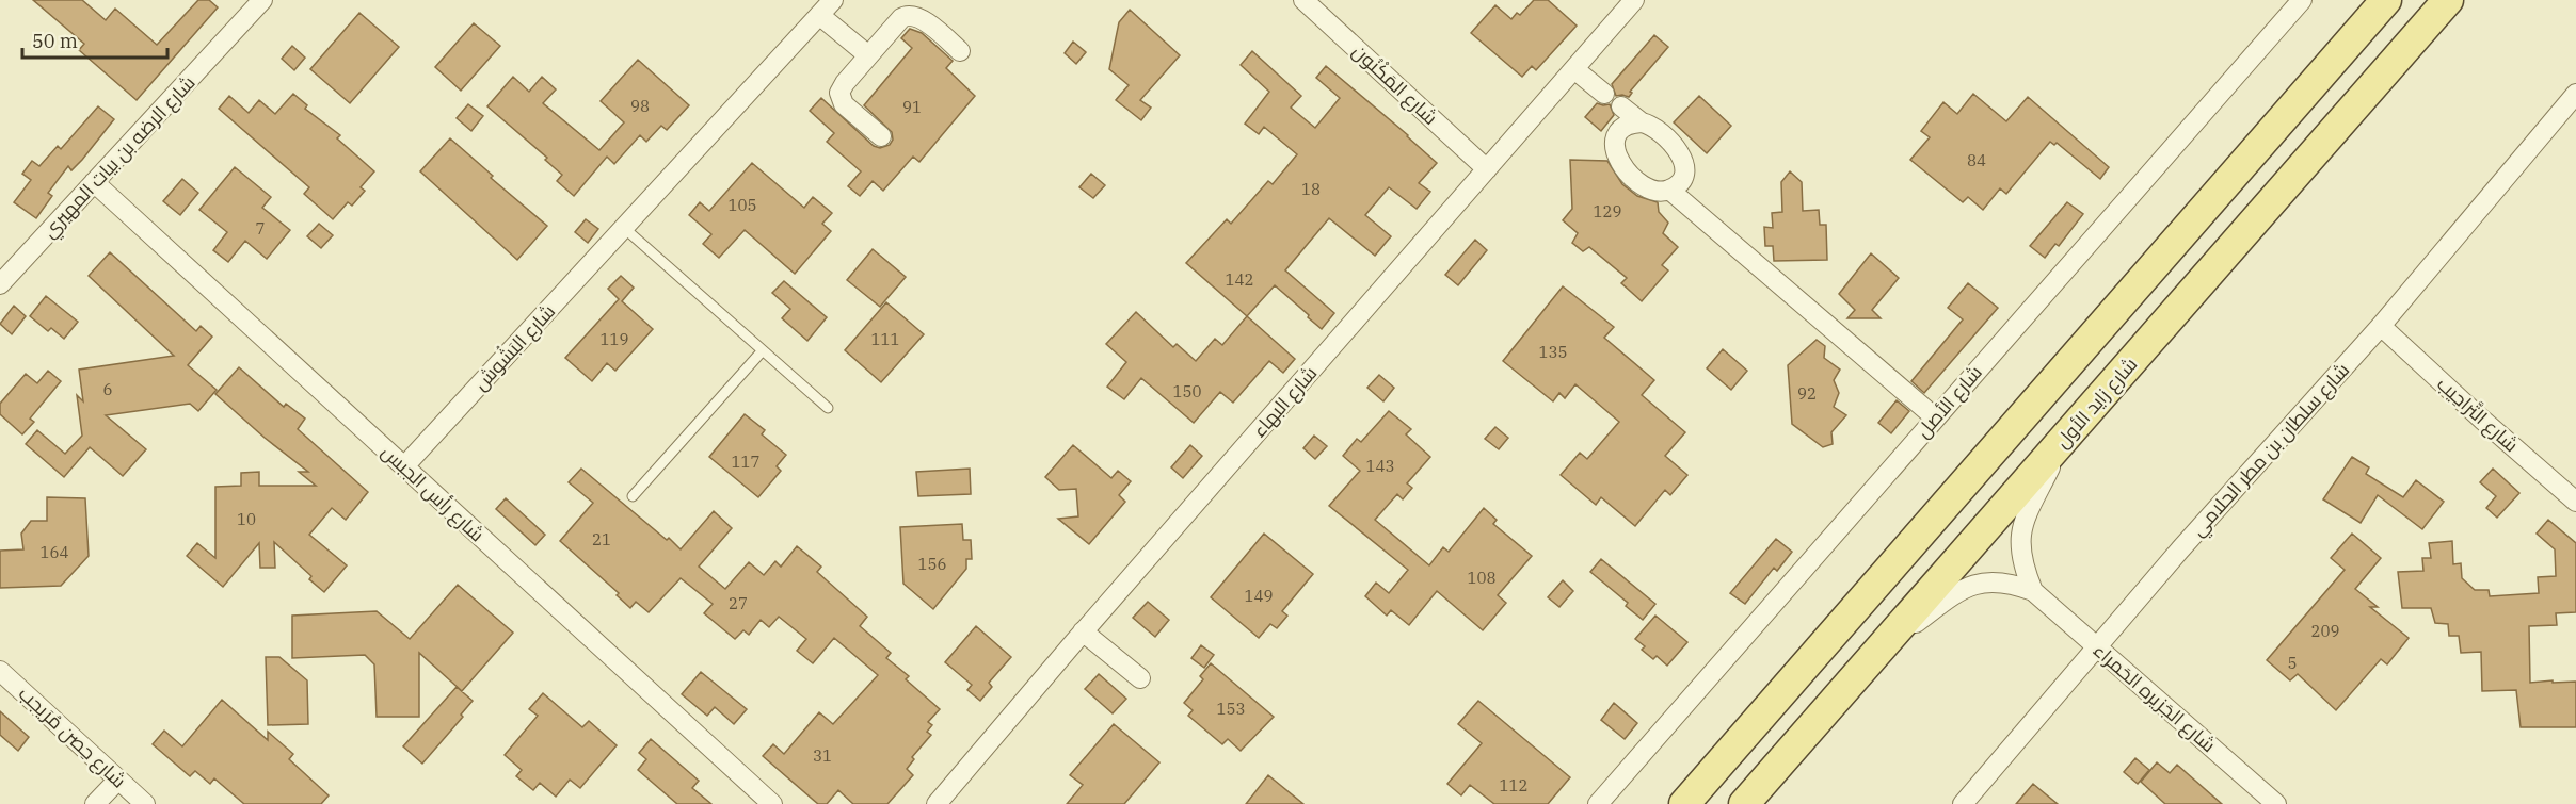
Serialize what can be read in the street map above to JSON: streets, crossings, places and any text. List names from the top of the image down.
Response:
{
  "streets": {
    "main road": ["شارع زايد الأول"],
    "street": [
      "شارع المَكْنُون",
      "شارع الرضه بن بيات المهيري",
      "شارع البَشُوش",
      "شارع البهاء",
      "شارع الأصل",
      "شارع التَّراحِيب",
      "شارع سلطان بن مطر الحلامي",
      "شارع رأس الجبس",
      "شارع الجَزيره الحَمراء",
      "شارع حِصن مُرَيجب"
    ]
  },
  "crossings": [
    ["شارع المَكْنُون", "شارع البهاء"],
    ["شارع الرضه بن بيات المهيري", "شارع رأس الجبس"],
    ["شارع البَشُوش", "شارع رأس الجبس"],
    ["شارع زايد الأول", "شارع الجَزيره الحَمراء"],
    ["شارع التَّراحِيب", "شارع سلطان بن مطر الحلامي"],
    ["شارع سلطان بن مطر الحلامي", "شارع الجَزيره الحَمراء"]
  ],
  "house_numbers": [
    "98",
    "91",
    "84",
    "18",
    "105",
    "129",
    "7",
    "142",
    "119",
    "111",
    "135",
    "6",
    "150",
    "92",
    "117",
    "143",
    "10",
    "21",
    "164",
    "156",
    "108",
    "149",
    "27",
    "209",
    "5",
    "153",
    "31",
    "112"
  ],
  "scale_bar": "50 m"
}
